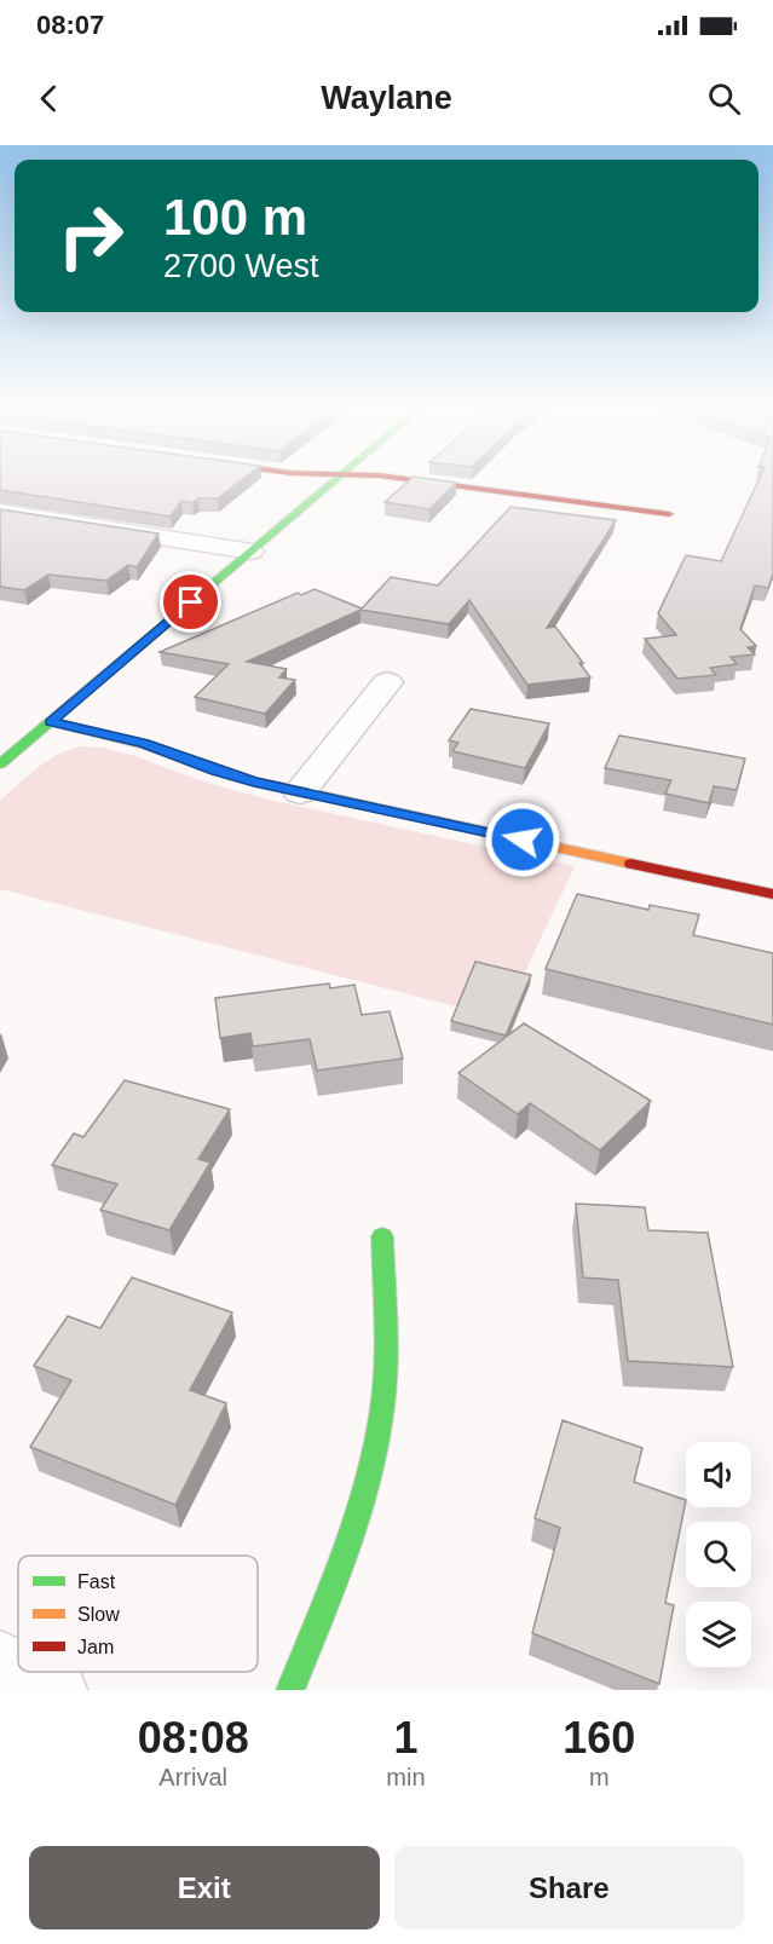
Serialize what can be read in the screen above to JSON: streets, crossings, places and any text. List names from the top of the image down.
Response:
{
  "legend": ["Fast", "Slow", "Jam"],
  "page": {
    "status": "08:07",
    "header": "Waylane",
    "turn": ["100 m", "2700 West"],
    "eta": [
      "08:08",
      "Arrival",
      "1",
      "min",
      "160",
      "m"
    ],
    "buttons": ["Exit", "Share"]
  }
}
